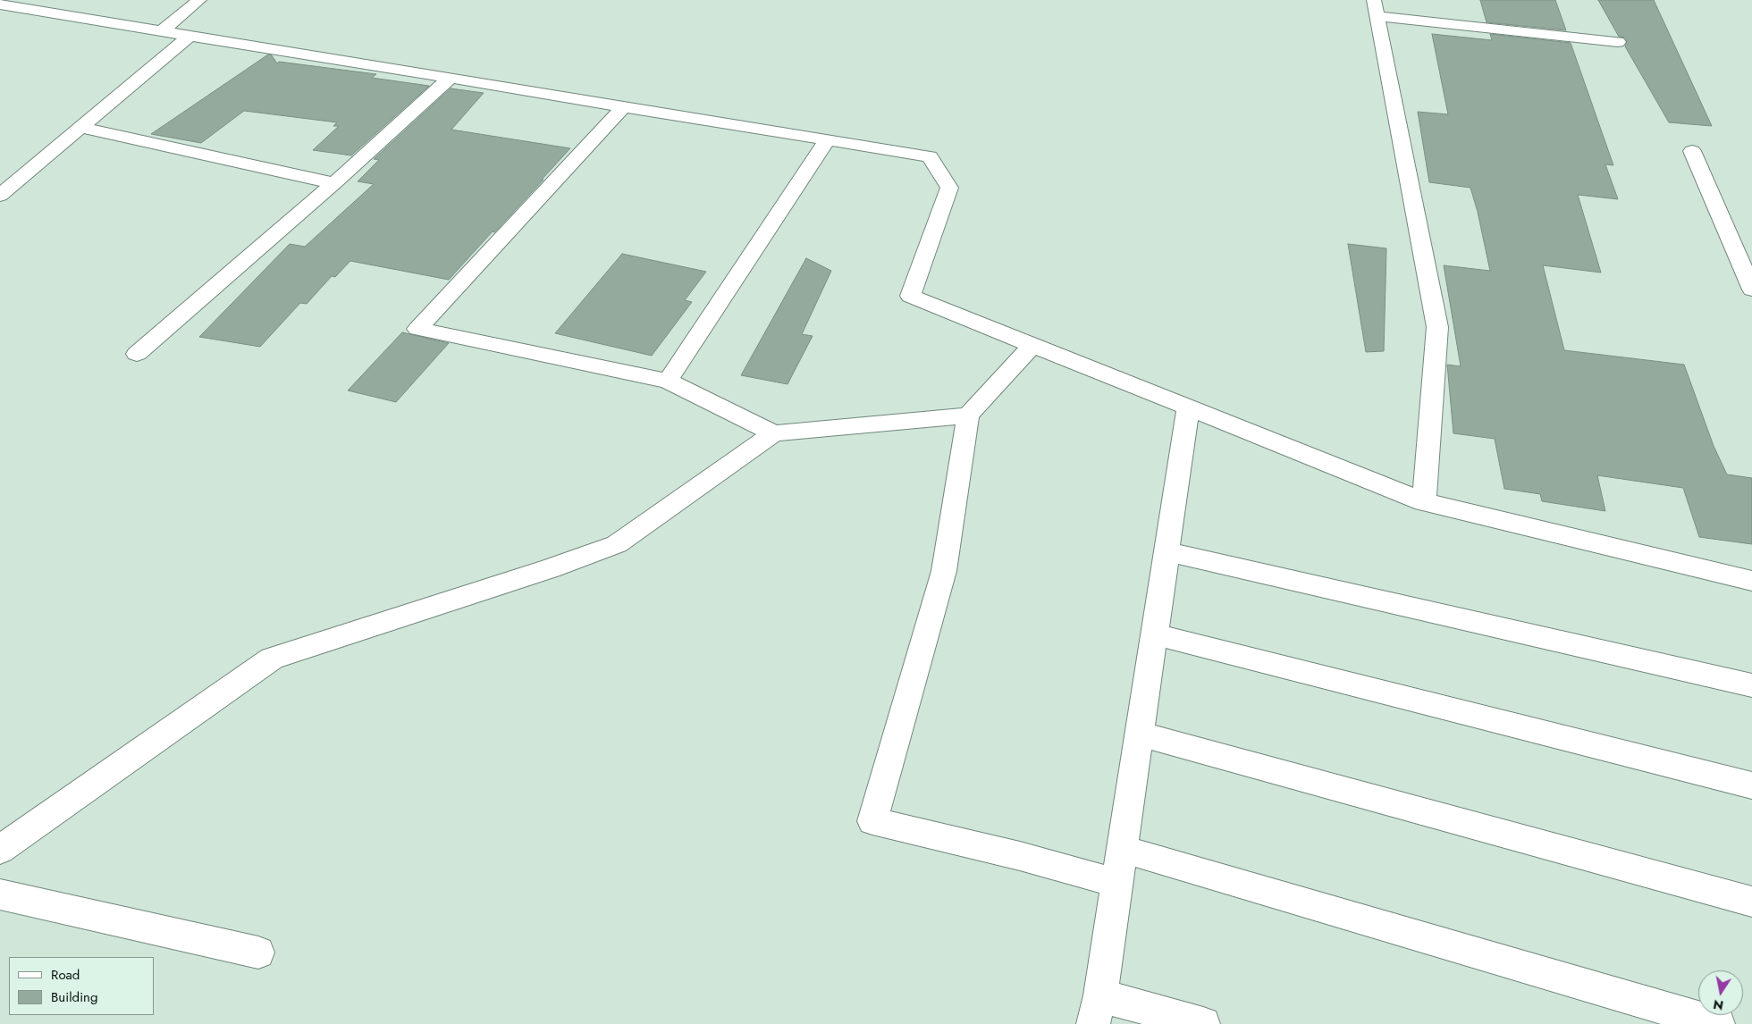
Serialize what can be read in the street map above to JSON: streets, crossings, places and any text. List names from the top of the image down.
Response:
{
  "legend": ["Road", "Building"],
  "north": "bottom"
}
